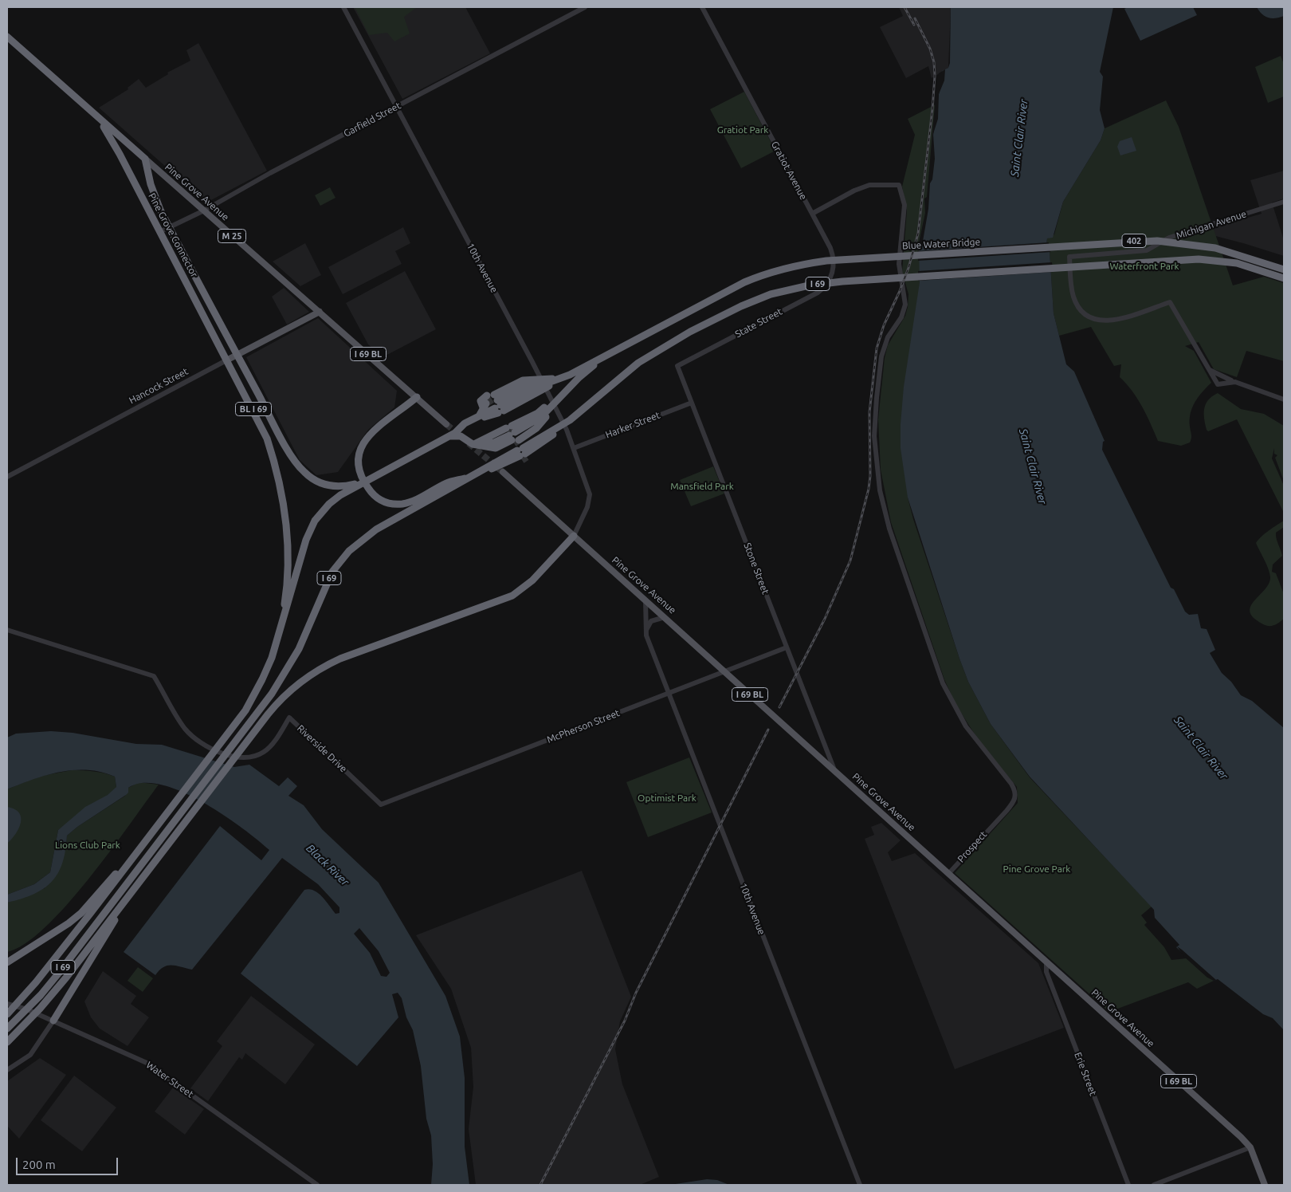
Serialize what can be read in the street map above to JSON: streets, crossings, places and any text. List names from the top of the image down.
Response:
{
  "streets": {
    "highway": [
      "Pine Grove Avenue",
      "Pine Grove Connector",
      "M 25",
      "402",
      "Blue Water Bridge",
      "I 69",
      "BL I 69"
    ],
    "main road": ["I 69 BL", "Hancock Street"],
    "street": [
      "Garfield Street",
      "Gratiot Avenue",
      "Michigan Avenue",
      "10th Avenue",
      "State Street",
      "Harker Street",
      "Stone Street",
      "McPherson Street",
      "Riverside Drive",
      "Prospect",
      "Erie Street",
      "Water Street"
    ]
  },
  "crossings": [
    ["Garfield Street", "Pine Grove Avenue"],
    ["Garfield Street", "Pine Grove Connector"],
    ["Garfield Street", "10th Avenue"],
    ["Gratiot Avenue", "State Street"],
    ["Gratiot Avenue", "Prospect"],
    ["Pine Grove Avenue", "Pine Grove Connector"],
    ["Pine Grove Avenue", "10th Avenue"],
    ["Pine Grove Avenue", "I 69 BL"],
    ["Pine Grove Avenue", "Hancock Street"],
    ["Pine Grove Avenue", "Stone Street"],
    ["Pine Grove Avenue", "McPherson Street"],
    ["Pine Grove Avenue", "Prospect"],
    ["Pine Grove Avenue", "Erie Street"],
    ["Pine Grove Connector", "I 69"],
    ["Pine Grove Connector", "Hancock Street"],
    ["Pine Grove Connector", "BL I 69"],
    ["402", "I 69"],
    ["Blue Water Bridge", "I 69"],
    ["10th Avenue", "Harker Street"],
    ["10th Avenue", "McPherson Street"],
    ["I 69", "BL I 69"],
    ["State Street", "Stone Street"],
    ["Hancock Street", "BL I 69"],
    ["Harker Street", "Stone Street"],
    ["Stone Street", "McPherson Street"],
    ["McPherson Street", "Riverside Drive"]
  ],
  "water": ["Saint Clair River", "Black River"],
  "parks": [
    "Gratiot Park",
    "Waterfront Park",
    "Mansfield Park",
    "Optimist Park",
    "Lions Club Park",
    "Pine Grove Park"
  ],
  "scale_bar": "200 m"
}
